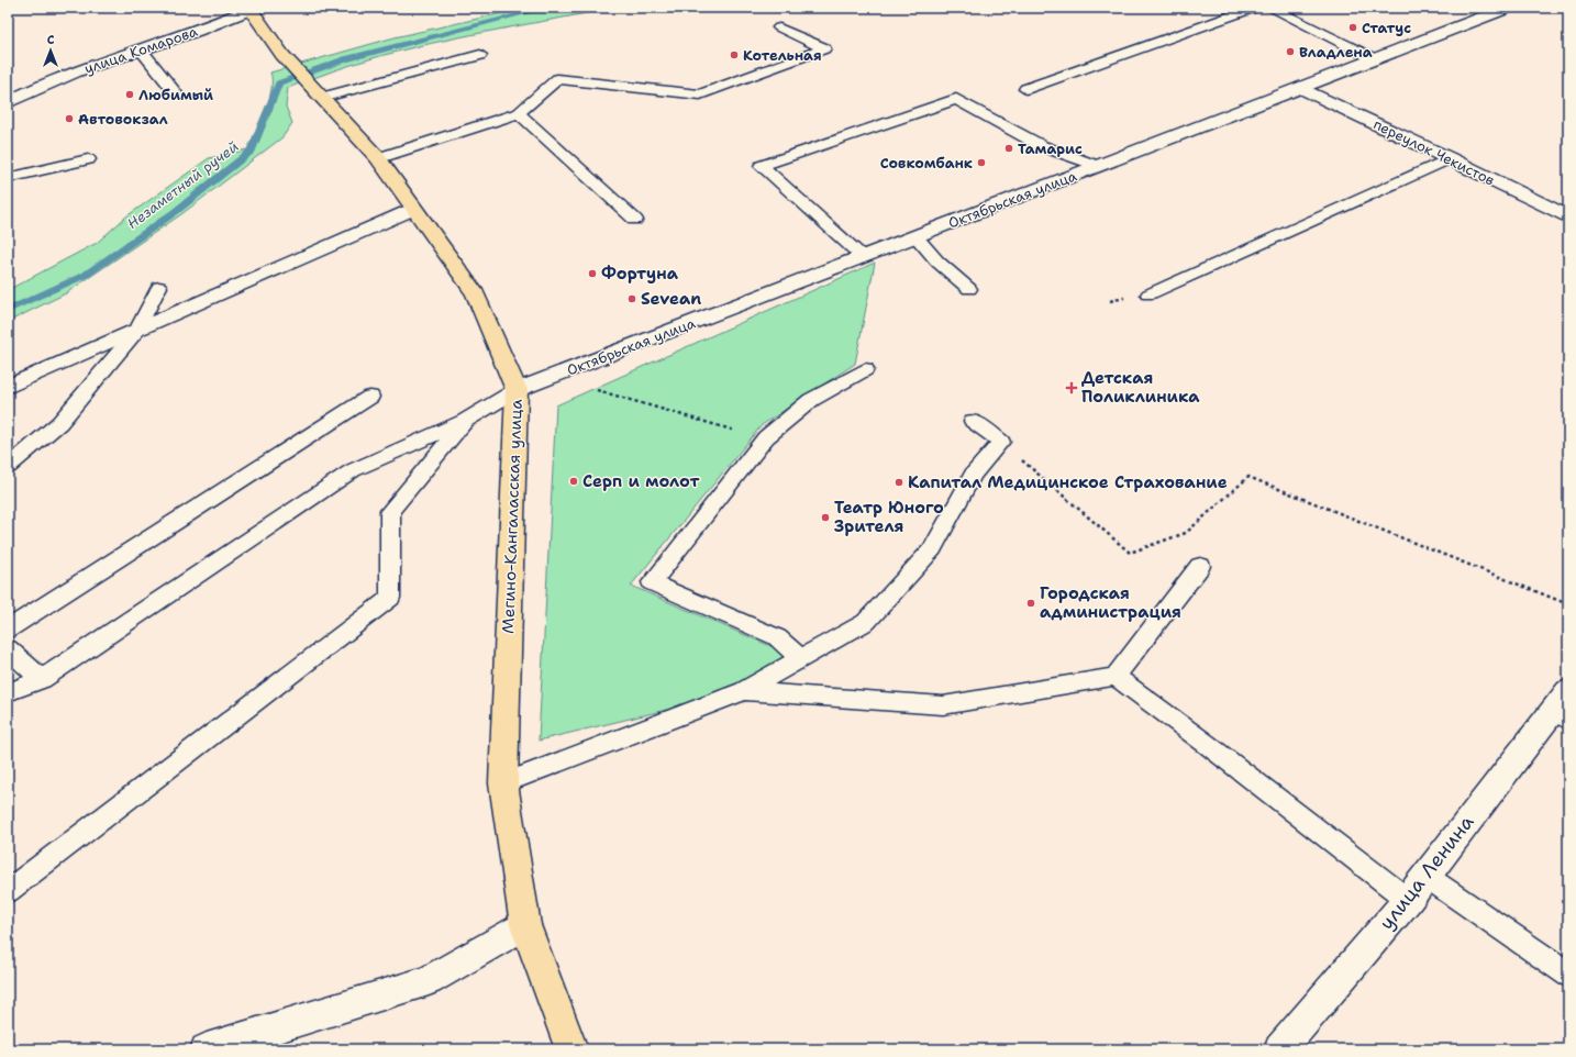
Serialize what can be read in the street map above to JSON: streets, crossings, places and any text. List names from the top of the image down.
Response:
{
  "streets": {
    "main road": [
      "улица Комарова",
      "переулок Чекистов",
      "Октябрьская улица",
      "Мегино-Кангаласская улица",
      "улица Ленина"
    ]
  },
  "crossings": [
    ["улица Комарова", "Мегино-Кангаласская улица"],
    ["переулок Чекистов", "Октябрьская улица"],
    ["Октябрьская улица", "Мегино-Кангаласская улица"]
  ],
  "water": ["Незаметный ручей"],
  "places": {
    "other": [
      "Статус",
      "Владлена",
      "Котельная",
      "Любимый",
      "Автовокзал",
      "Тамарис",
      "Совкомбанк",
      "Фортуна",
      "Sevean",
      "Серп и молот",
      "Капитал Медицинское Страхование",
      "Театр Юного Зрителя",
      "Городская администрация"
    ],
    "health": ["Детская Поликлиника"]
  },
  "north": "top"
}
